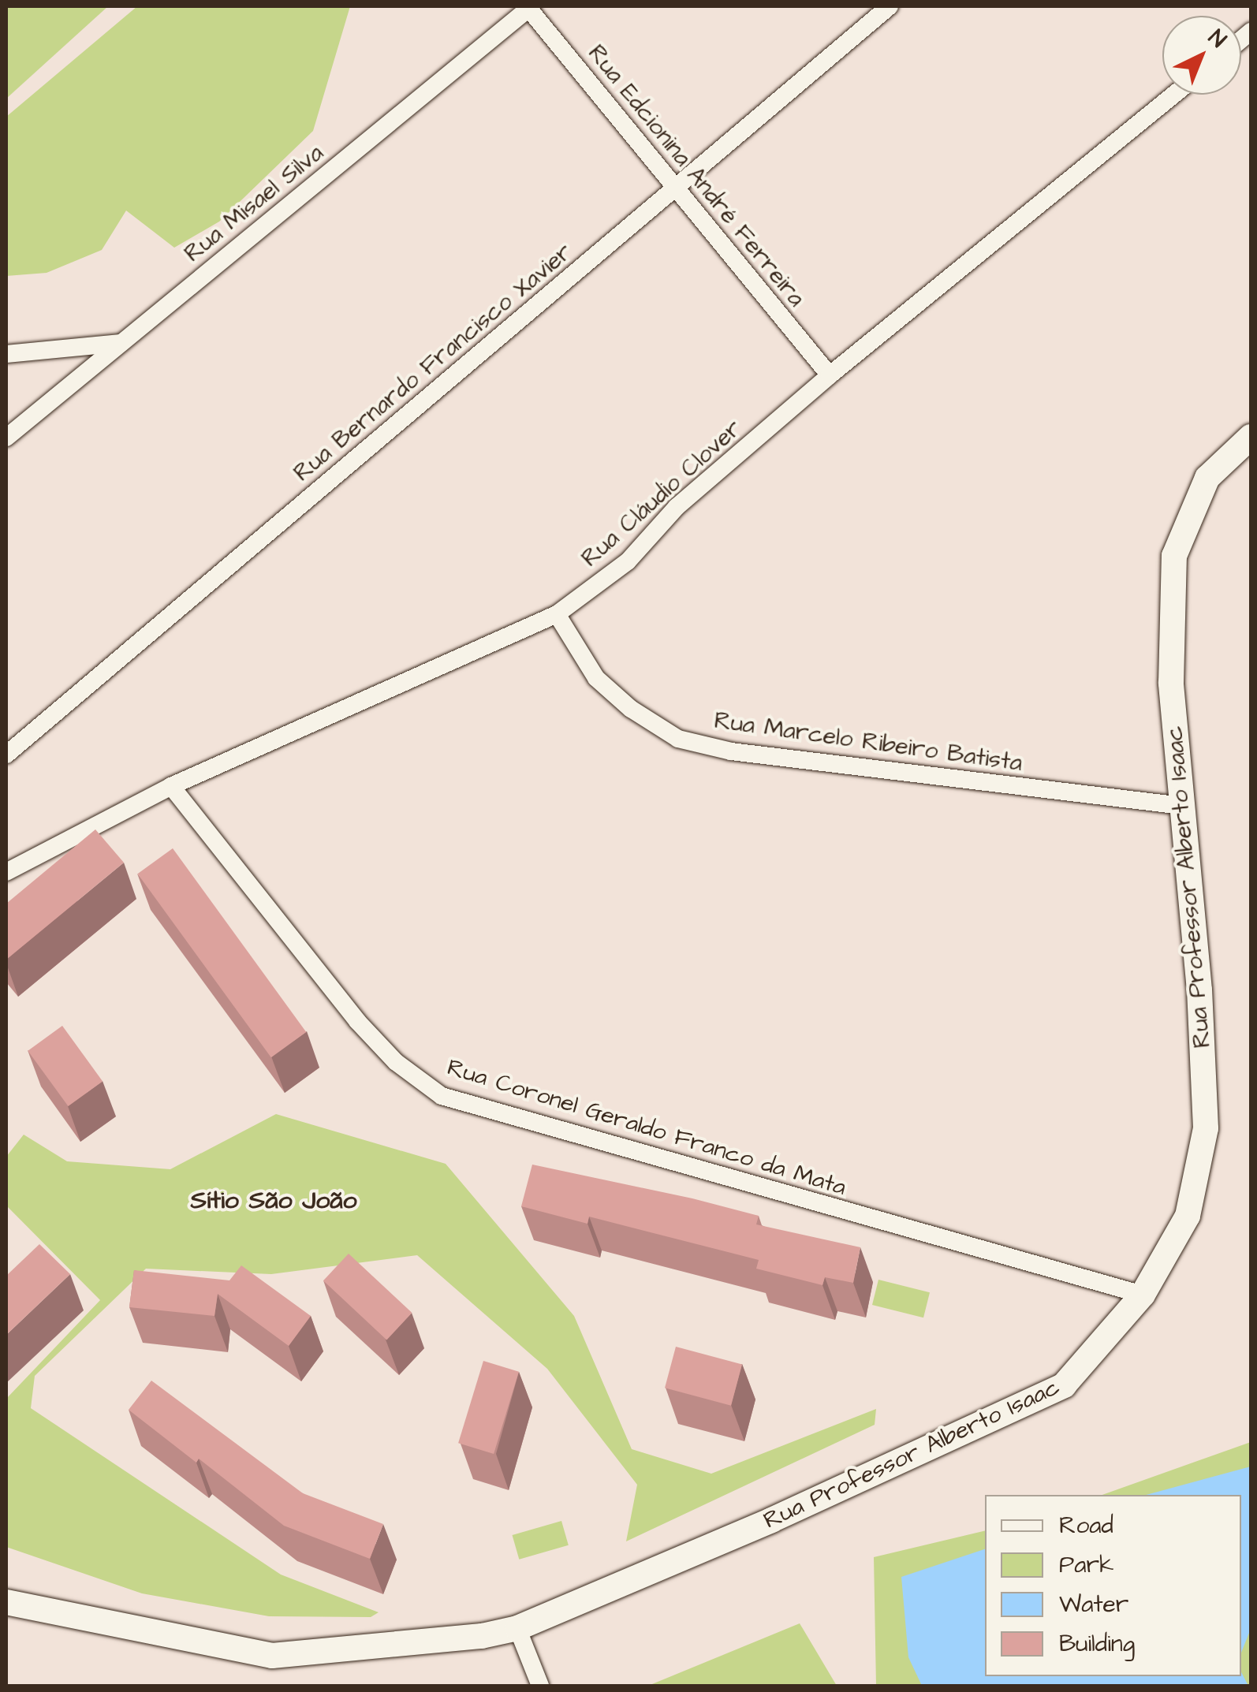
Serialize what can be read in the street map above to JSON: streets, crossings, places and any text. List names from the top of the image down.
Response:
{
  "streets": {
    "main road": ["Rua Professor Alberto Isaac"],
    "street": [
      "Rua Edcionina André Ferreira",
      "Rua Misael Silva",
      "Rua Bernardo Francisco Xavier",
      "Rua Cláudio Clover",
      "Rua Marcelo Ribeiro Batista",
      "Rua Coronel Geraldo Franco da Mata"
    ]
  },
  "crossings": [
    ["Rua Edcionina André Ferreira", "Rua Misael Silva"],
    ["Rua Edcionina André Ferreira", "Rua Bernardo Francisco Xavier"],
    ["Rua Edcionina André Ferreira", "Rua Cláudio Clover"],
    ["Rua Cláudio Clover", "Rua Marcelo Ribeiro Batista"],
    ["Rua Cláudio Clover", "Rua Coronel Geraldo Franco da Mata"],
    ["Rua Marcelo Ribeiro Batista", "Rua Professor Alberto Isaac"],
    ["Rua Professor Alberto Isaac", "Rua Coronel Geraldo Franco da Mata"]
  ],
  "districts": ["Sítio São João"],
  "legend": [
    "Road",
    "Park",
    "Water",
    "Building"
  ],
  "north": "top right"
}
